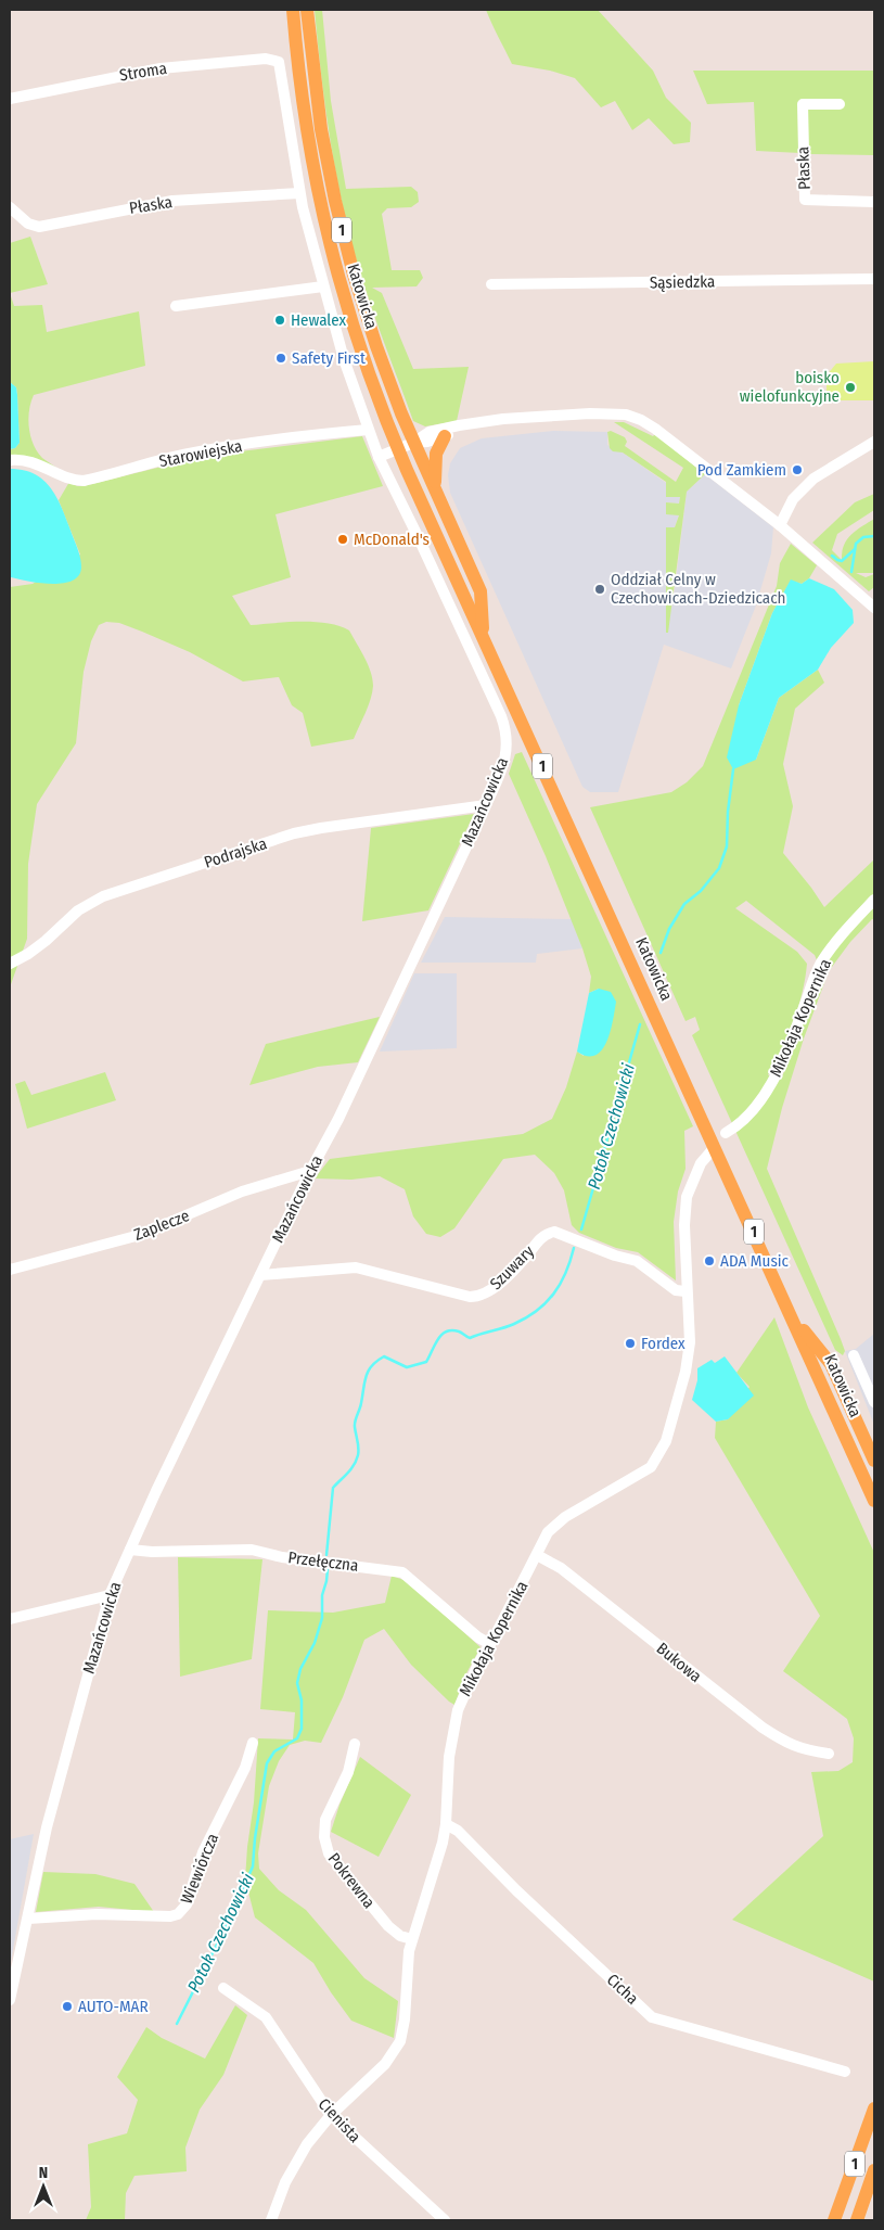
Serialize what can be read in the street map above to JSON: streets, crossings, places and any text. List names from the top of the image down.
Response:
{
  "streets": {
    "main road": ["1", "Katowicka"],
    "street": [
      "Stroma",
      "Płaska",
      "Sąsiedzka",
      "Starowiejska",
      "Mazańcowicka",
      "Podrajska",
      "Mikołaja Kopernika",
      "Zaplecze",
      "Szuwary",
      "Przełęczna",
      "Bukowa",
      "Wiewiórcza",
      "Pokrewna",
      "Cicha",
      "Cienista"
    ]
  },
  "crossings": [
    ["Stroma", "Płaska"],
    ["Katowicka", "Mikołaja Kopernika"],
    ["Mazańcowicka", "Podrajska"],
    ["Mazańcowicka", "Zaplecze"],
    ["Mazańcowicka", "Szuwary"],
    ["Mazańcowicka", "Przełęczna"],
    ["Mazańcowicka", "Wiewiórcza"],
    ["Mikołaja Kopernika", "Szuwary"],
    ["Mikołaja Kopernika", "Przełęczna"],
    ["Mikołaja Kopernika", "Bukowa"],
    ["Mikołaja Kopernika", "Pokrewna"],
    ["Mikołaja Kopernika", "Cicha"],
    ["Mikołaja Kopernika", "Cienista"]
  ],
  "water": ["Potok Czechowicki"],
  "places": [
    "Hewalex",
    "Safety First",
    "boisko wielofunkcyjne",
    "Pod Zamkiem",
    "McDonald's",
    "Oddział Celny w Czechowicach-Dziedzicach",
    "ADA Music",
    "Fordex",
    "AUTO-MAR"
  ],
  "north": "top"
}
